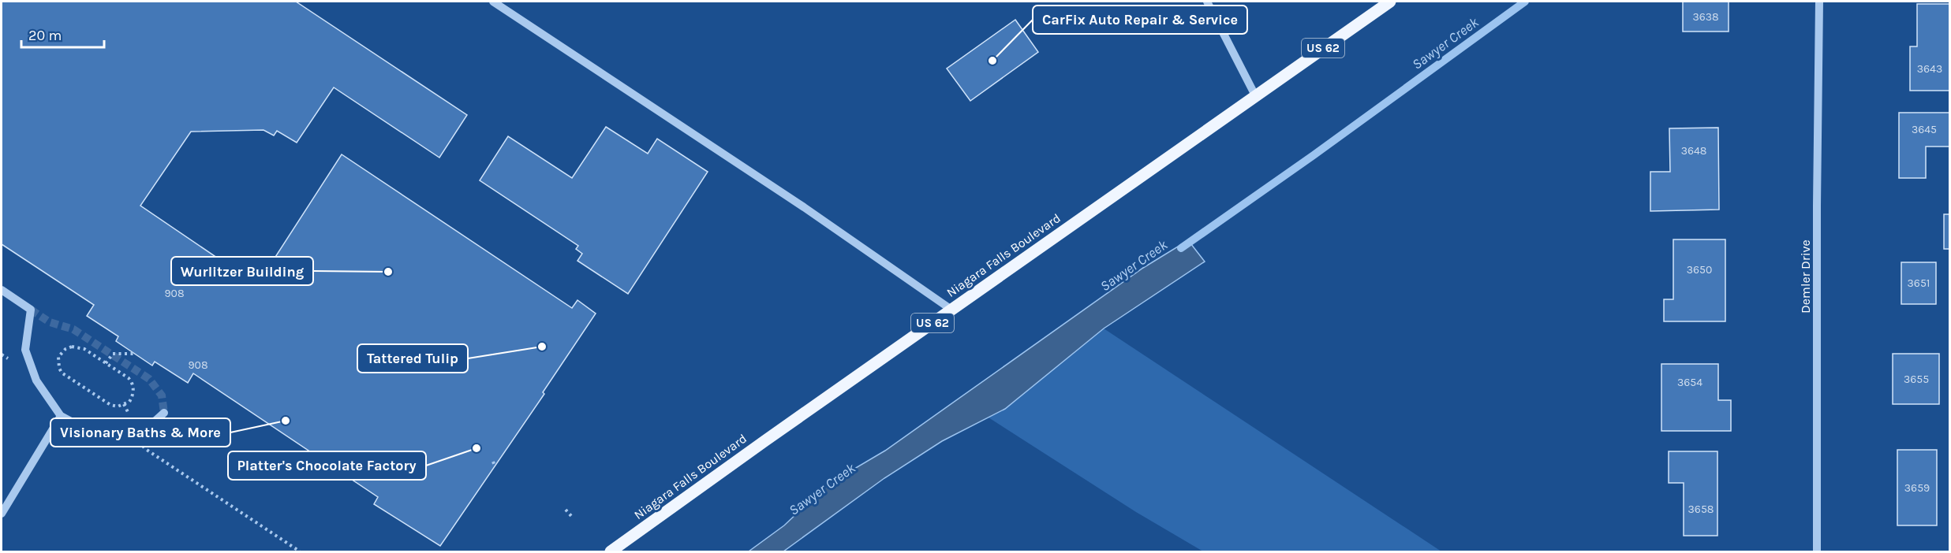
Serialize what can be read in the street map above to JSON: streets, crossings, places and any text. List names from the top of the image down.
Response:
{
  "streets": {
    "main road": ["US 62", "Niagara Falls Boulevard"],
    "street": ["Demler Drive"]
  },
  "water": ["Sawyer Creek"],
  "places": [
    "CarFix Auto Repair & Service",
    "Wurlitzer Building",
    "Tattered Tulip",
    "Visionary Baths & More",
    "Platter's Chocolate Factory"
  ],
  "house_numbers": [
    "3638",
    "3643",
    "3645",
    "3648",
    "3650",
    "3651",
    "908",
    "908",
    "3655",
    "3654",
    "3659",
    "3658"
  ],
  "scale_bar": "20 m"
}
